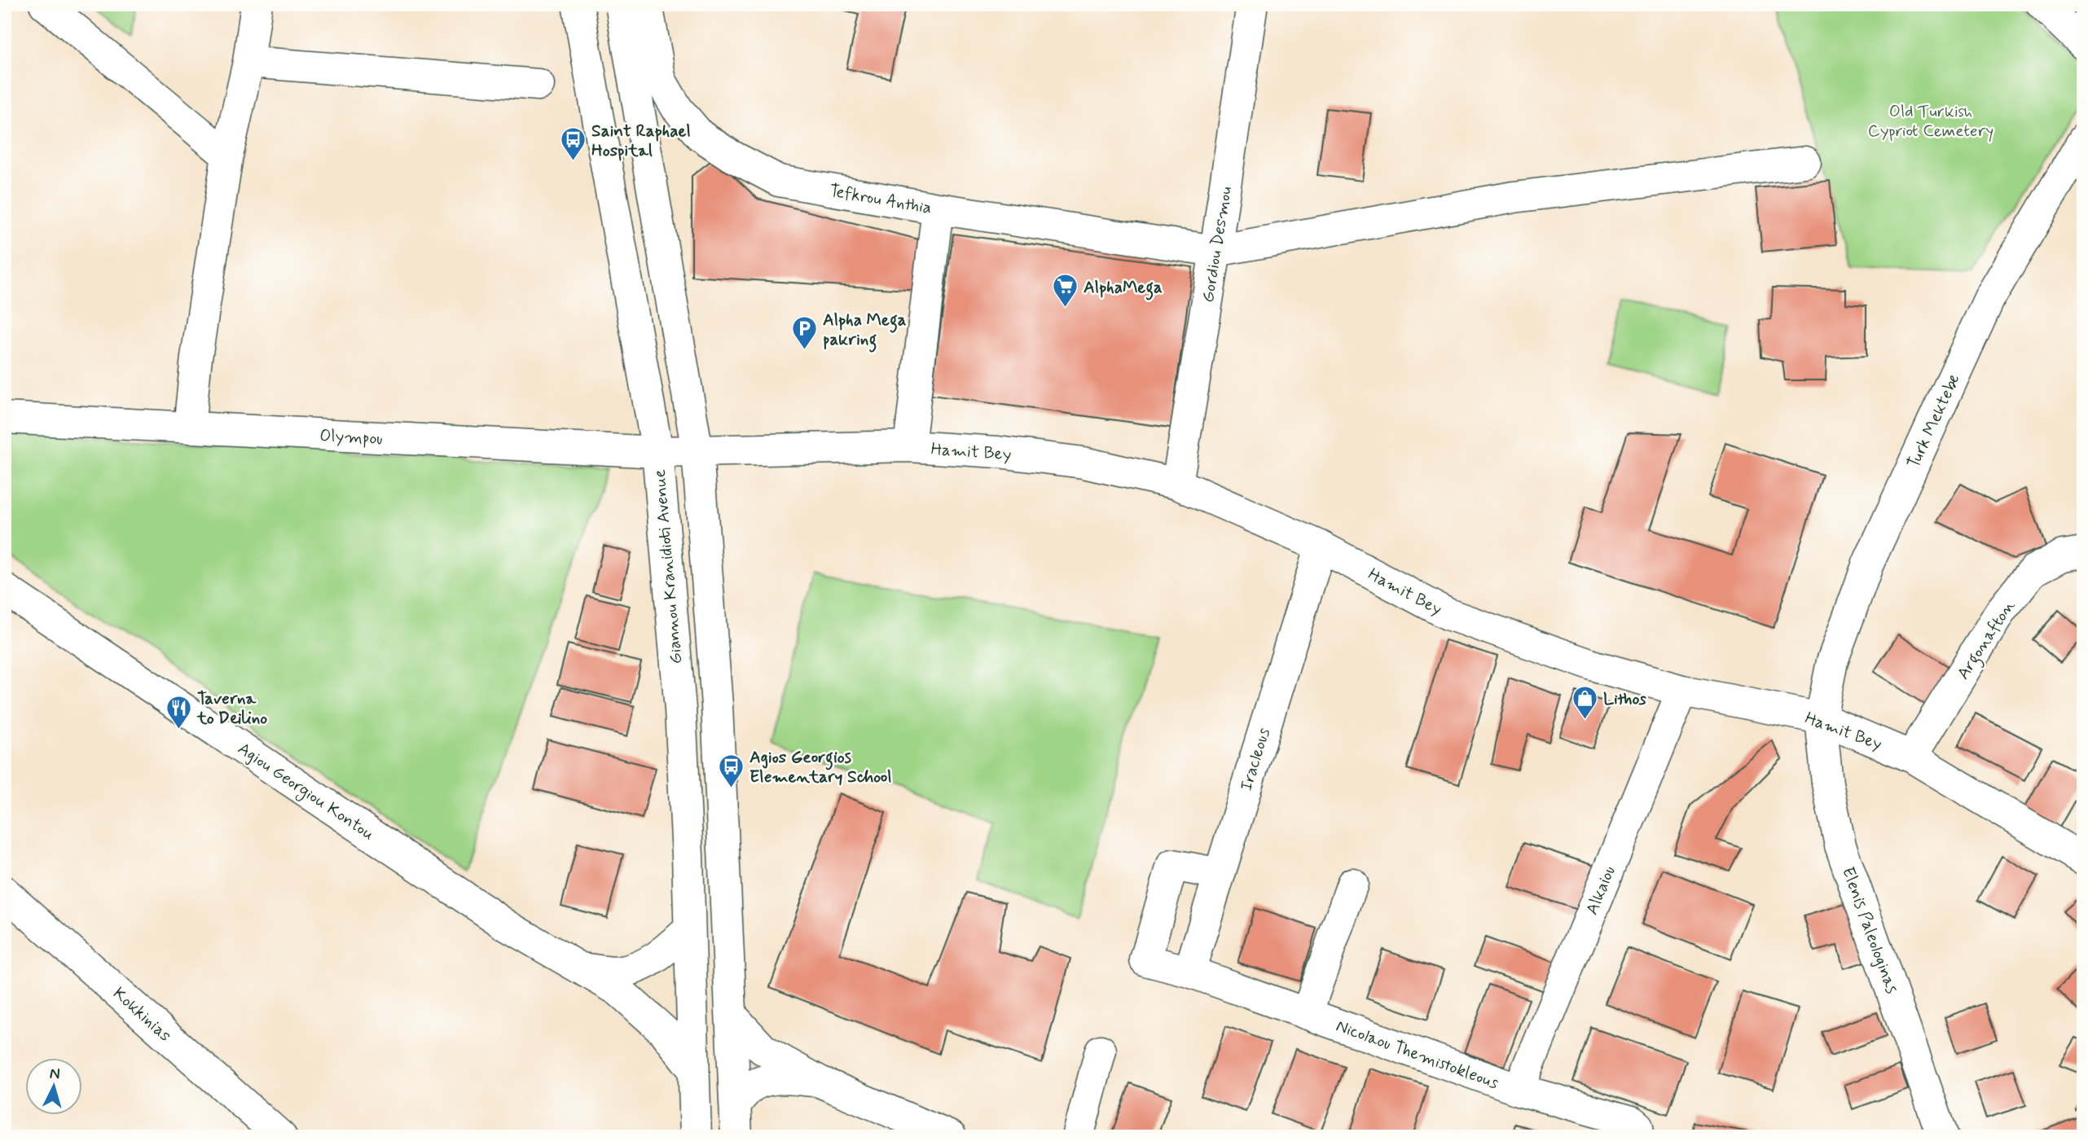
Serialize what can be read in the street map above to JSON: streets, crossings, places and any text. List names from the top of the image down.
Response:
{
  "streets": {
    "street": [
      "Tefkrou Anthia",
      "Gordiou Desmou",
      "Turk Mektebe",
      "Olympou",
      "Hamit Bey",
      "Giannou Kranidioti Avenue",
      "Argonafton",
      "Iracleous",
      "Agiou Georgiou Kontou",
      "Alkaiou",
      "Elenis Paleologinas",
      "Kokkinias",
      "Nicolaou Themistokleous"
    ]
  },
  "crossings": [
    ["Tefkrou Anthia", "Gordiou Desmou"],
    ["Gordiou Desmou", "Hamit Bey"],
    ["Turk Mektebe", "Hamit Bey"],
    ["Turk Mektebe", "Elenis Paleologinas"],
    ["Olympou", "Hamit Bey"],
    ["Olympou", "Giannou Kranidioti Avenue"],
    ["Hamit Bey", "Argonafton"],
    ["Hamit Bey", "Iracleous"],
    ["Hamit Bey", "Alkaiou"],
    ["Hamit Bey", "Elenis Paleologinas"],
    ["Giannou Kranidioti Avenue", "Agiou Georgiou Kontou"],
    ["Iracleous", "Nicolaou Themistokleous"],
    ["Alkaiou", "Nicolaou Themistokleous"]
  ],
  "parks": ["Old Turkish Cypriot Cemetery"],
  "places": {
    "bus stop": ["Saint Raphael Hospital", "Agios Georgios Elementary School"],
    "supermarket": ["AlphaMega"],
    "parking": ["Alpha Mega pakring"],
    "shop": ["Lithos"],
    "restaurant": ["Taverna to Deilino"]
  },
  "north": "top"
}
